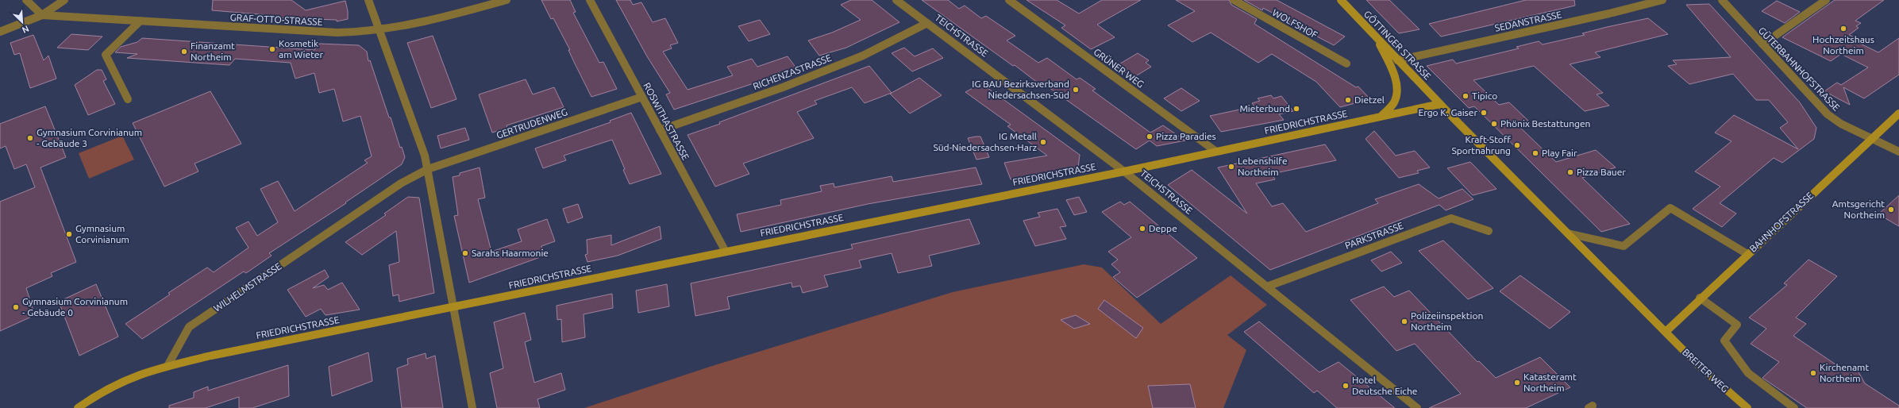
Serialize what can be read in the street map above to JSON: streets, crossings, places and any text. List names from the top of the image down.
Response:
{
  "streets": {
    "street": [
      "GRAF-OTTO-STRASSE",
      "SEDANSTRASSE",
      "WOLFSHOF",
      "TEICHSTRASSE",
      "GÖTTINGER STRASSE",
      "GRÜNER WEG",
      "GÜTERBAHNHOFSTRASSE",
      "RICHENZASTRASSE",
      "ROSWITHASTRASSE",
      "FRIEDRICHSTRASSE",
      "GERTRUDENWEG",
      "BAHNHOFSTRASSE",
      "PARKSTRASSE",
      "WILHELMSTRASSE",
      "BREITER WEG"
    ]
  },
  "crossings": [
    ["SEDANSTRASSE", "GÖTTINGER STRASSE"],
    ["TEICHSTRASSE", "RICHENZASTRASSE"],
    ["TEICHSTRASSE", "FRIEDRICHSTRASSE"],
    ["TEICHSTRASSE", "PARKSTRASSE"],
    ["GÖTTINGER STRASSE", "FRIEDRICHSTRASSE"],
    ["GÖTTINGER STRASSE", "BREITER WEG"],
    ["GRÜNER WEG", "FRIEDRICHSTRASSE"],
    ["GÜTERBAHNHOFSTRASSE", "BAHNHOFSTRASSE"],
    ["RICHENZASTRASSE", "ROSWITHASTRASSE"],
    ["ROSWITHASTRASSE", "FRIEDRICHSTRASSE"],
    ["ROSWITHASTRASSE", "GERTRUDENWEG"],
    ["FRIEDRICHSTRASSE", "WILHELMSTRASSE"],
    ["GERTRUDENWEG", "WILHELMSTRASSE"],
    ["BAHNHOFSTRASSE", "BREITER WEG"]
  ],
  "places": [
    "Hochzeitshaus Northeim",
    "Kosmetik am Wieter",
    "Finanzamt Northeim",
    "IG BAU Bezirksverband Niedersachsen-Süd",
    "Tipico",
    "Dietzel",
    "Mieterbund",
    "Ergo K. Gaiser",
    "Phönix Bestattungen",
    "Pizza Paradies",
    "Gymnasium Corvinianum - Gebäude 3",
    "IG Metall Süd-Niedersachsen-Harz",
    "Kraft-Stoff Sportnahrung",
    "Play Fair",
    "Lebenshilfe Northeim",
    "Pizza Bauer",
    "Amtsgericht Northeim",
    "Deppe",
    "Gymnasium Corvinianum",
    "Sarahs Haarmonie",
    "Gymnasium Corvinianum - Gebäude 0",
    "Polizeiinspektion Northeim",
    "Kirchenamt Northeim",
    "Katasteramt Northeim",
    "Hotel Deutsche Eiche"
  ],
  "north": "bottom right"
}
